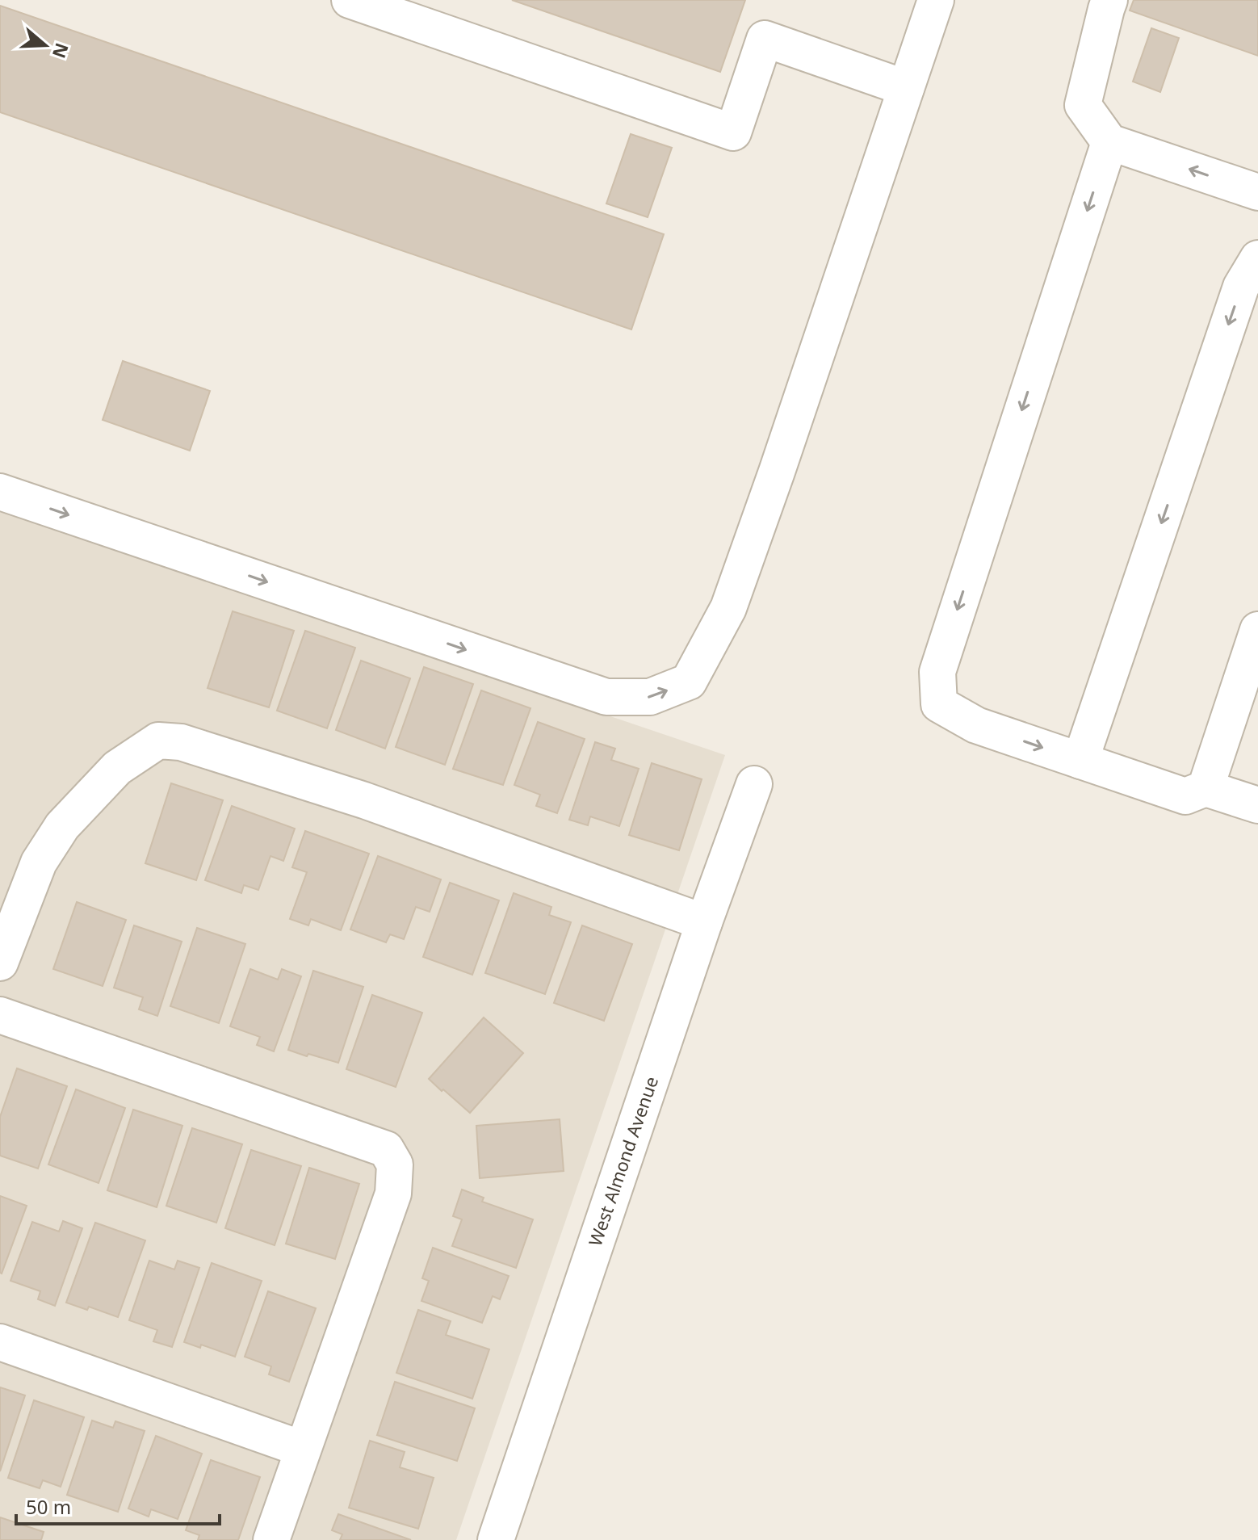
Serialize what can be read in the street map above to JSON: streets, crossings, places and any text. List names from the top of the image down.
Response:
{
  "streets": {
    "street": ["West Almond Avenue"]
  },
  "scale_bar": "50 m",
  "north": "right"
}
